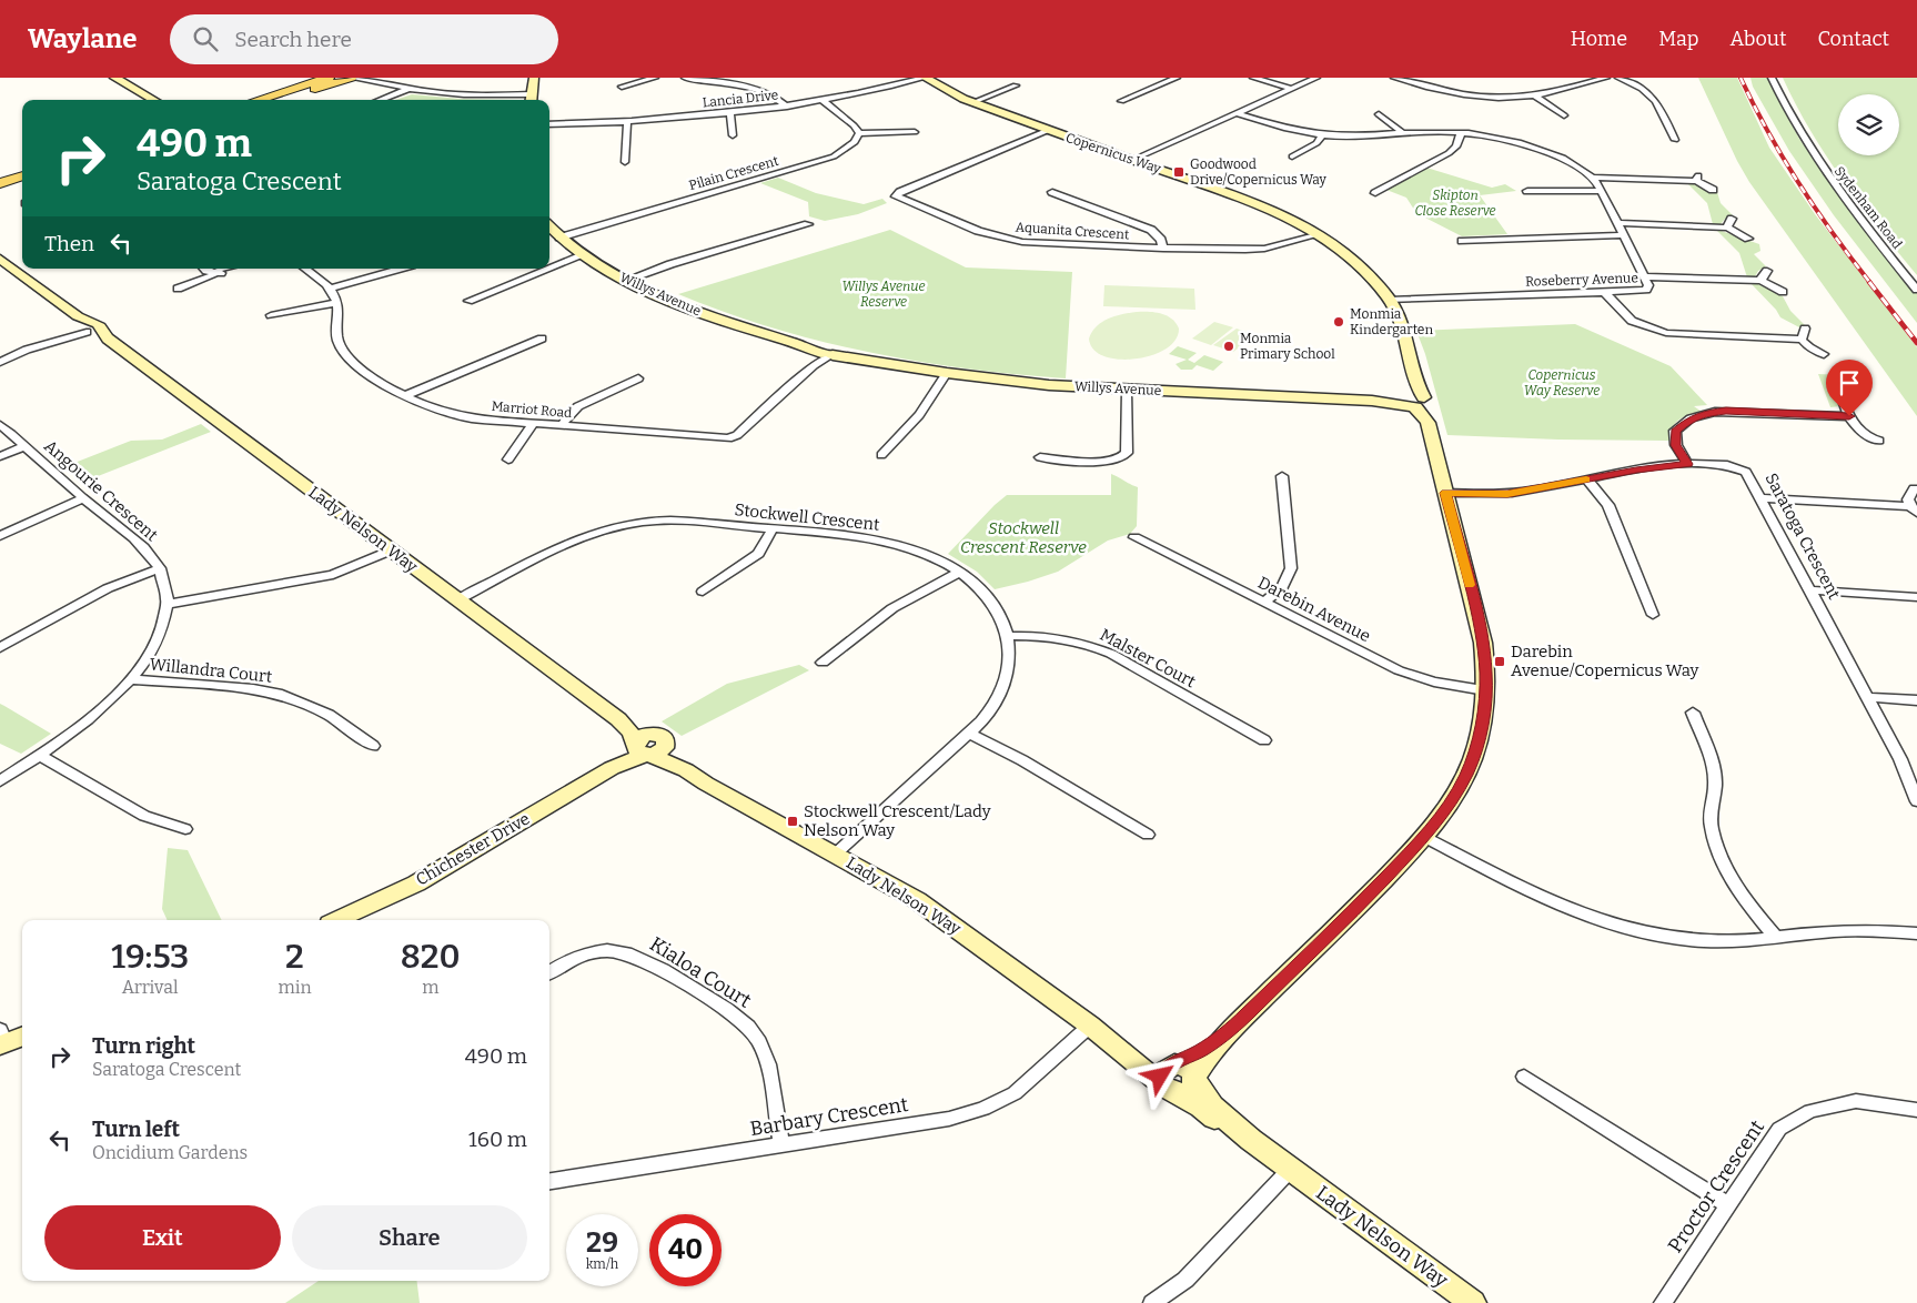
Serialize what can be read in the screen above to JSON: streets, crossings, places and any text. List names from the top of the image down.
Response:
{
  "streets": {
    "street": [
      "Lancia Drive",
      "Copernicus Way",
      "Pilain Crescent",
      "Sydenham Road",
      "Aquanita Crescent",
      "Roseberry Avenue",
      "Willys Avenue",
      "Marriot Road",
      "Angourie Crescent",
      "Stockwell Crescent",
      "Lady Nelson Way",
      "Saratoga Crescent",
      "Darebin Avenue",
      "Malster Court",
      "Willandra Court",
      "Chichester Drive",
      "Kialoa Court",
      "Barbary Crescent",
      "Proctor Crescent"
    ]
  },
  "crossings": [
    ["Lancia Drive", "Copernicus Way"],
    ["Copernicus Way", "Aquanita Crescent"],
    ["Copernicus Way", "Roseberry Avenue"],
    ["Copernicus Way", "Willys Avenue"],
    ["Copernicus Way", "Lady Nelson Way"],
    ["Copernicus Way", "Saratoga Crescent"],
    ["Copernicus Way", "Darebin Avenue"],
    ["Pilain Crescent", "Willys Avenue"],
    ["Willys Avenue", "Marriot Road"],
    ["Angourie Crescent", "Willandra Court"],
    ["Stockwell Crescent", "Lady Nelson Way"],
    ["Stockwell Crescent", "Malster Court"],
    ["Lady Nelson Way", "Chichester Drive"],
    ["Lady Nelson Way", "Barbary Crescent"],
    ["Kialoa Court", "Barbary Crescent"]
  ],
  "parks": [
    "Skipton Close Reserve",
    "Willys Avenue Reserve",
    "Copernicus Way Reserve",
    "Stockwell Crescent Reserve"
  ],
  "places": {
    "transit": ["Goodwood Drive/Copernicus Way", "Darebin Avenue/Copernicus Way", "Stockwell Crescent/Lady Nelson Way"],
    "other": ["Monmia Kindergarten", "Monmia Primary School"]
  },
  "page": {
    "header": "Waylane",
    "search": "Search here",
    "nav": [
      "Home",
      "Map",
      "About",
      "Contact"
    ],
    "turn": ["490 m", "Saratoga Crescent"],
    "then": "Then",
    "eta": [
      "19:53",
      "Arrival",
      "2",
      "min",
      "820",
      "m"
    ],
    "list": [
      {
        "name": "Turn right",
        "note": "Saratoga Crescent",
        "value": "490 m"
      },
      {
        "name": "Turn left",
        "note": "Oncidium Gardens",
        "value": "160 m"
      }
    ],
    "buttons": ["Exit", "Share"],
    "speed": "29 km/h",
    "limit": "40"
  }
}
